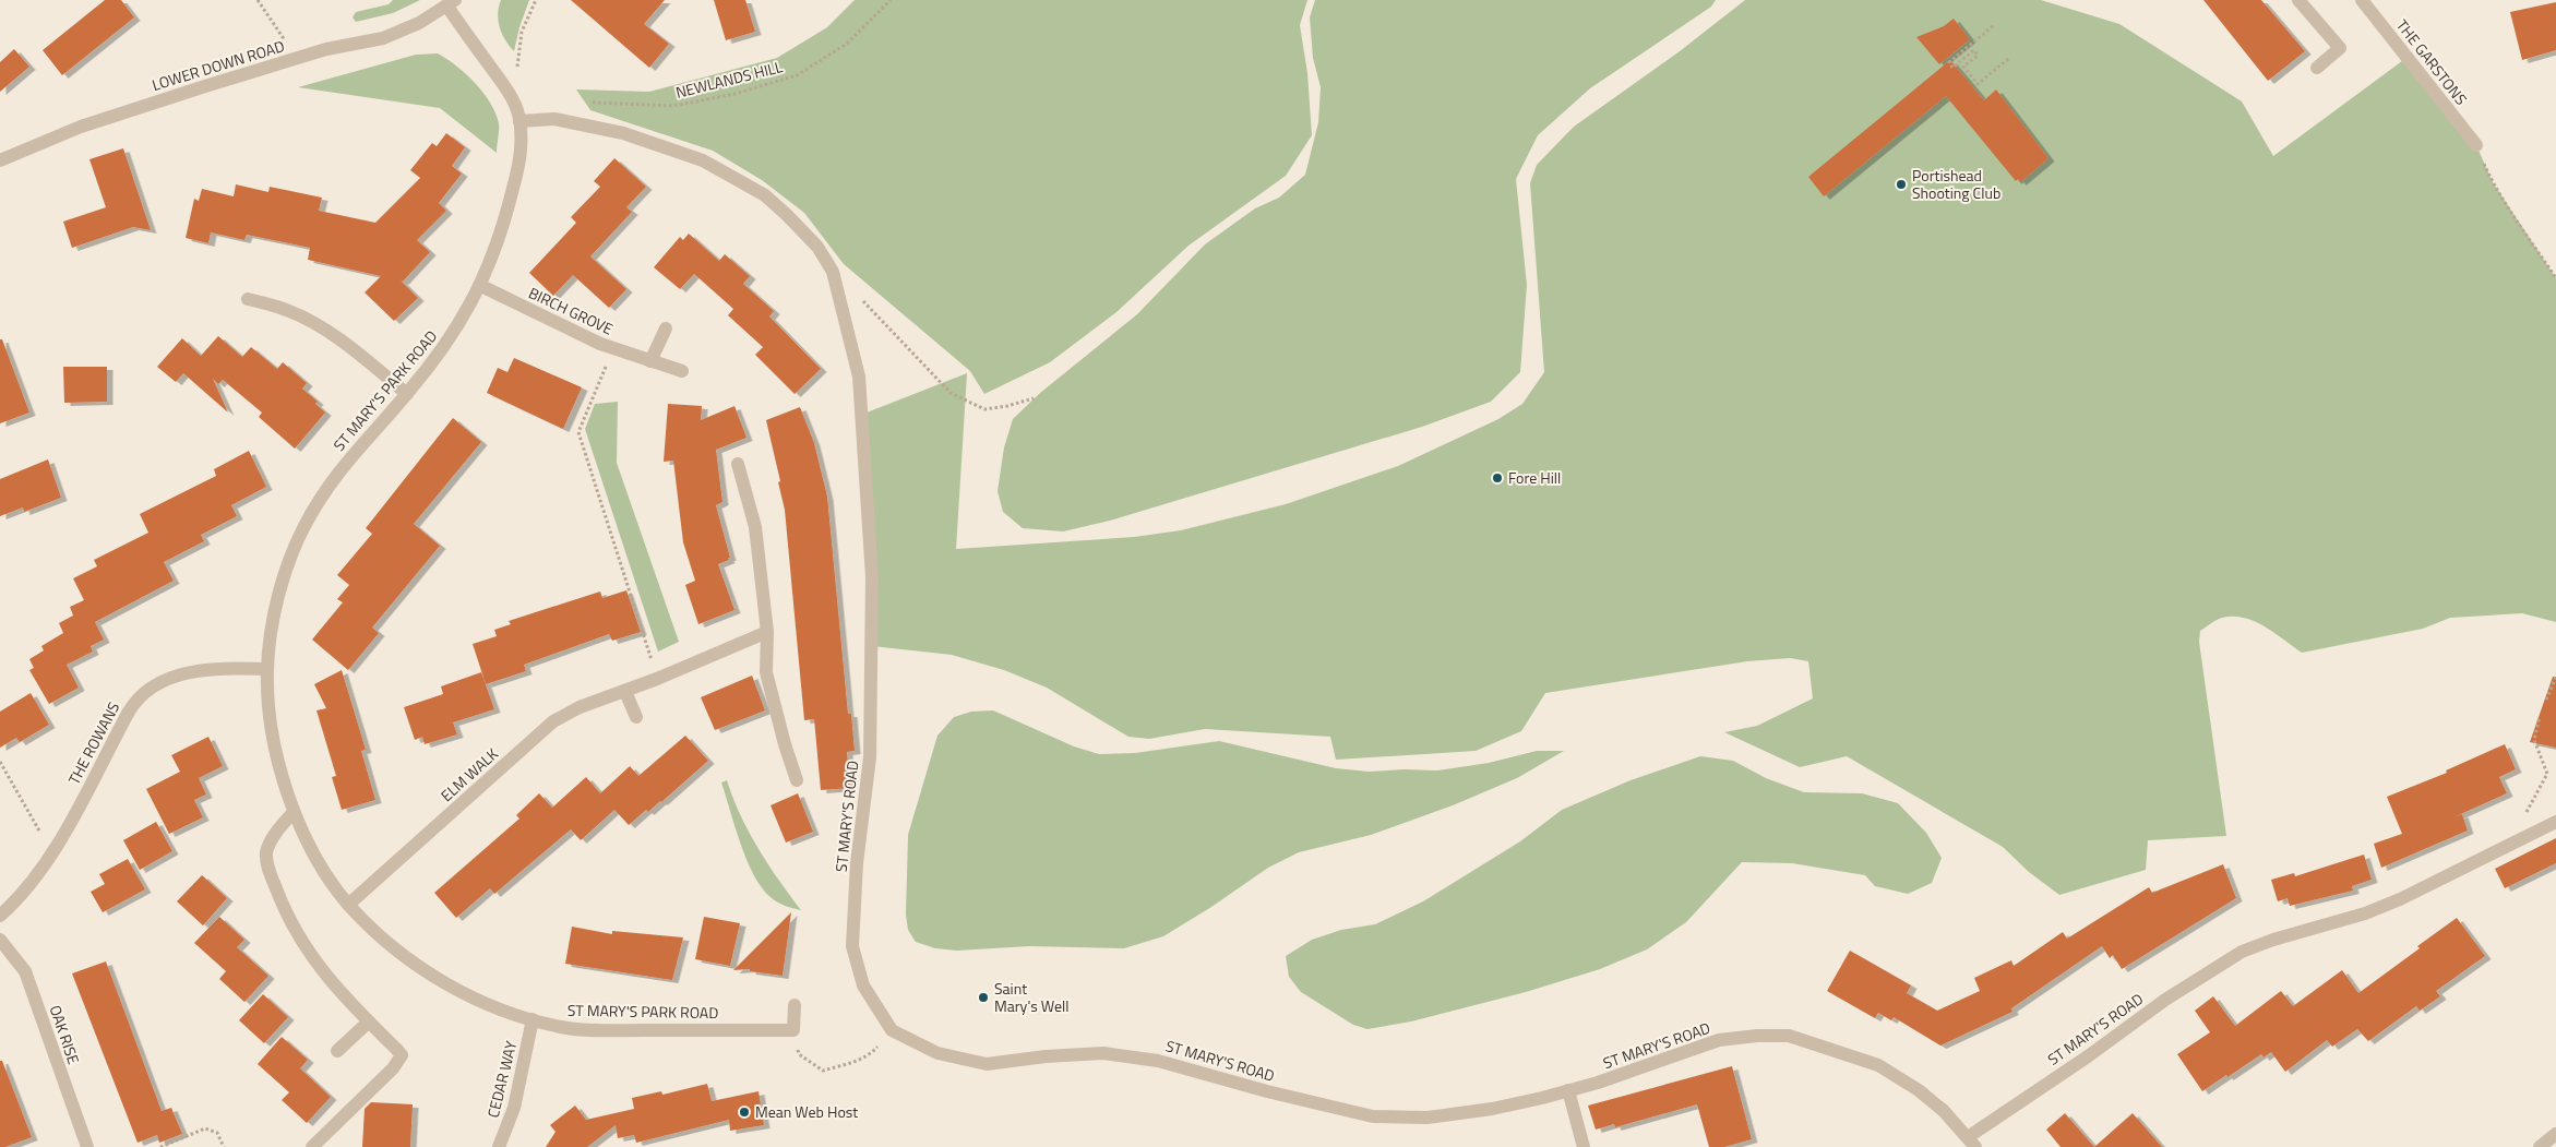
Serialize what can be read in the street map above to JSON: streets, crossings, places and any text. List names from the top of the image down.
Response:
{
  "streets": {
    "street": [
      "THE GARSTONS",
      "LOWER DOWN ROAD",
      "BIRCH GROVE",
      "ST MARY'S PARK ROAD",
      "THE ROWANS",
      "ELM WALK",
      "ST MARY'S ROAD",
      "OAK RISE",
      "CEDAR WAY"
    ],
    "path": ["NEWLANDS HILL"]
  },
  "crossings": [
    ["LOWER DOWN ROAD", "ST MARY'S PARK ROAD"],
    ["BIRCH GROVE", "ST MARY'S PARK ROAD"],
    ["ST MARY'S PARK ROAD", "THE ROWANS"],
    ["ST MARY'S PARK ROAD", "ELM WALK"],
    ["ST MARY'S PARK ROAD", "ST MARY'S ROAD"],
    ["ST MARY'S PARK ROAD", "CEDAR WAY"]
  ],
  "places": [
    "Portishead Shooting Club",
    "Fore Hill",
    "Saint Mary's Well",
    "Mean Web Host"
  ]
}
